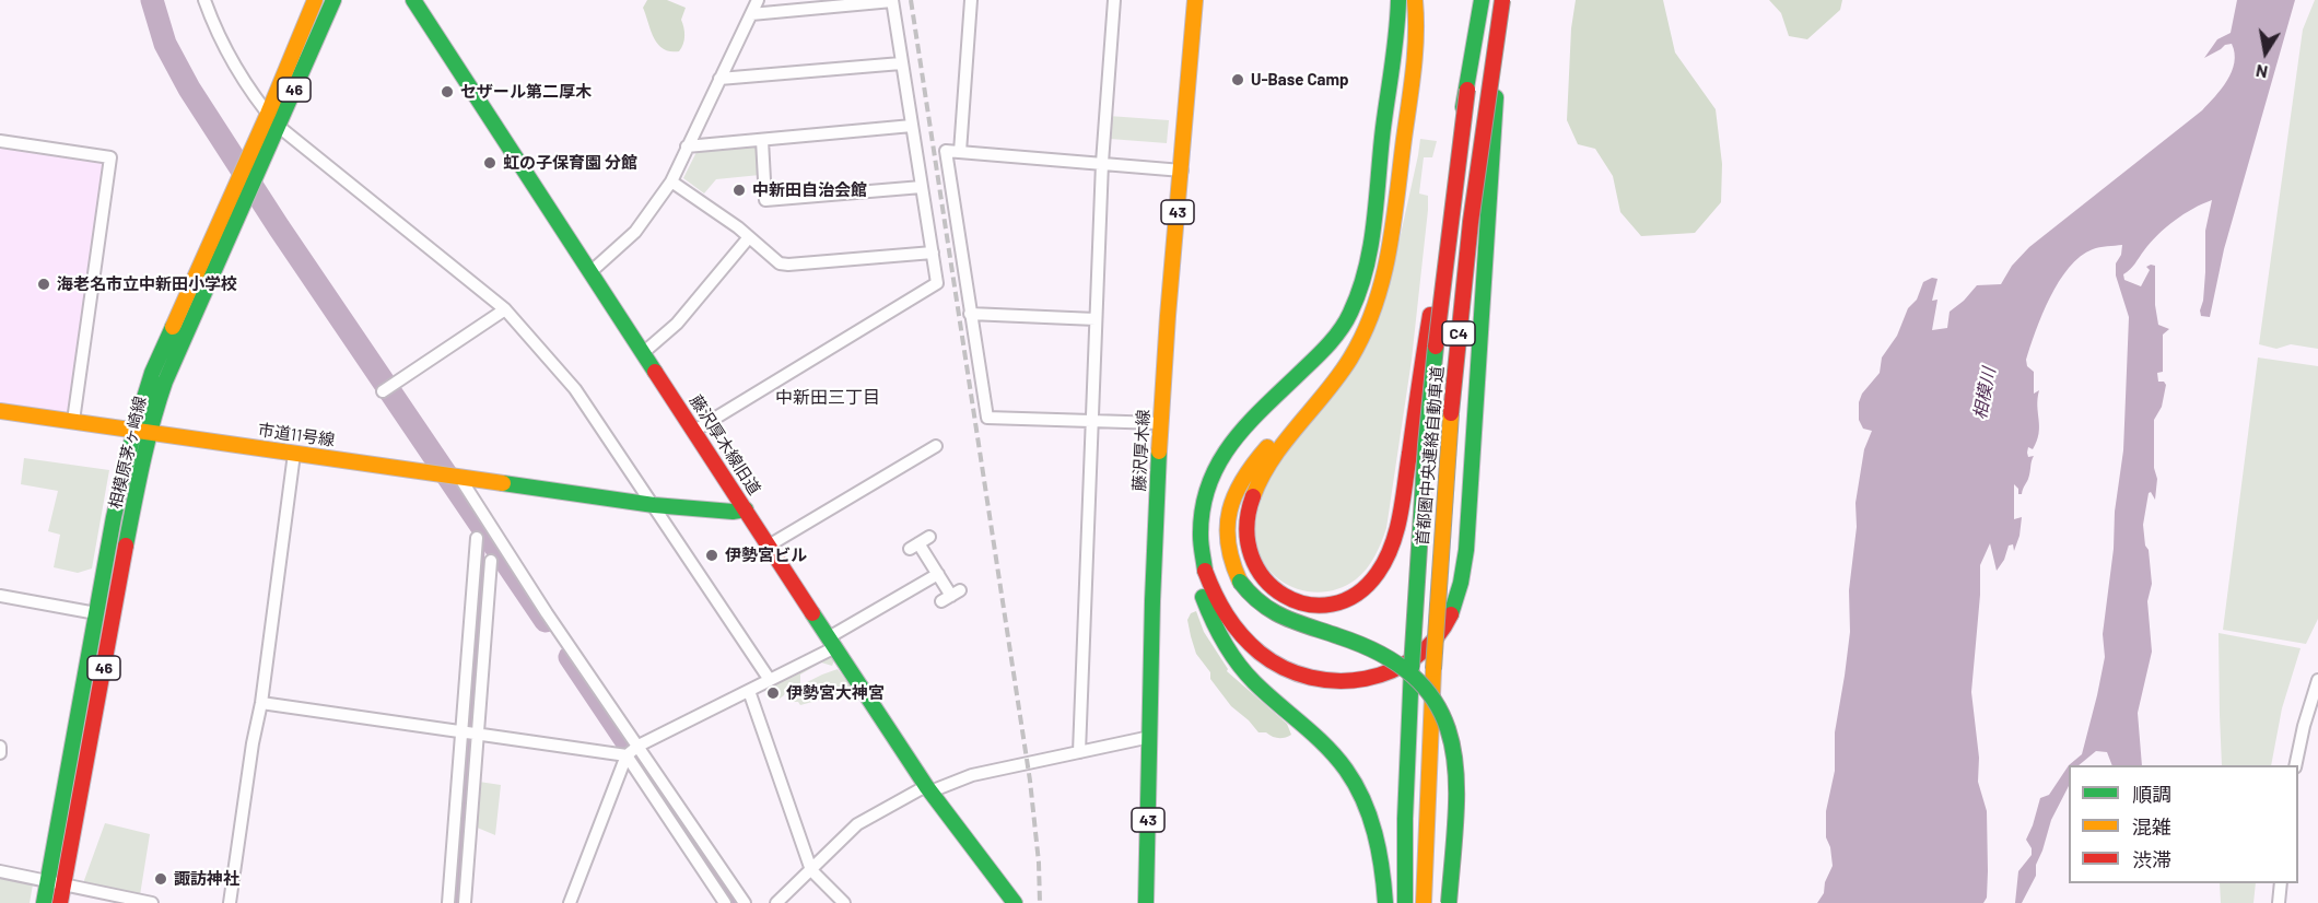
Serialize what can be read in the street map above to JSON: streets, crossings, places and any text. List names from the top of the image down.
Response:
{
  "streets": {
    "main road": [
      "46",
      "43",
      "C4",
      "市道11号線",
      "藤沢厚木線旧道",
      "藤沢厚木線",
      "相模原茅ヶ崎線",
      "首都圏中央連絡自動車道"
    ]
  },
  "crossings": [
    ["市道11号線", "藤沢厚木線旧道"],
    ["市道11号線", "相模原茅ヶ崎線"]
  ],
  "districts": ["中新田三丁目"],
  "water": ["相模川"],
  "places": [
    "U-Base Camp",
    "セザール第二厚木",
    "虹の子保育園 分館",
    "中新田自治会館",
    "海老名市立中新田小学校",
    "伊勢宮ビル",
    "伊勢宮大神宮",
    "諏訪神社"
  ],
  "legend": ["順調", "混雑", "渋滞"],
  "north": "bottom"
}
